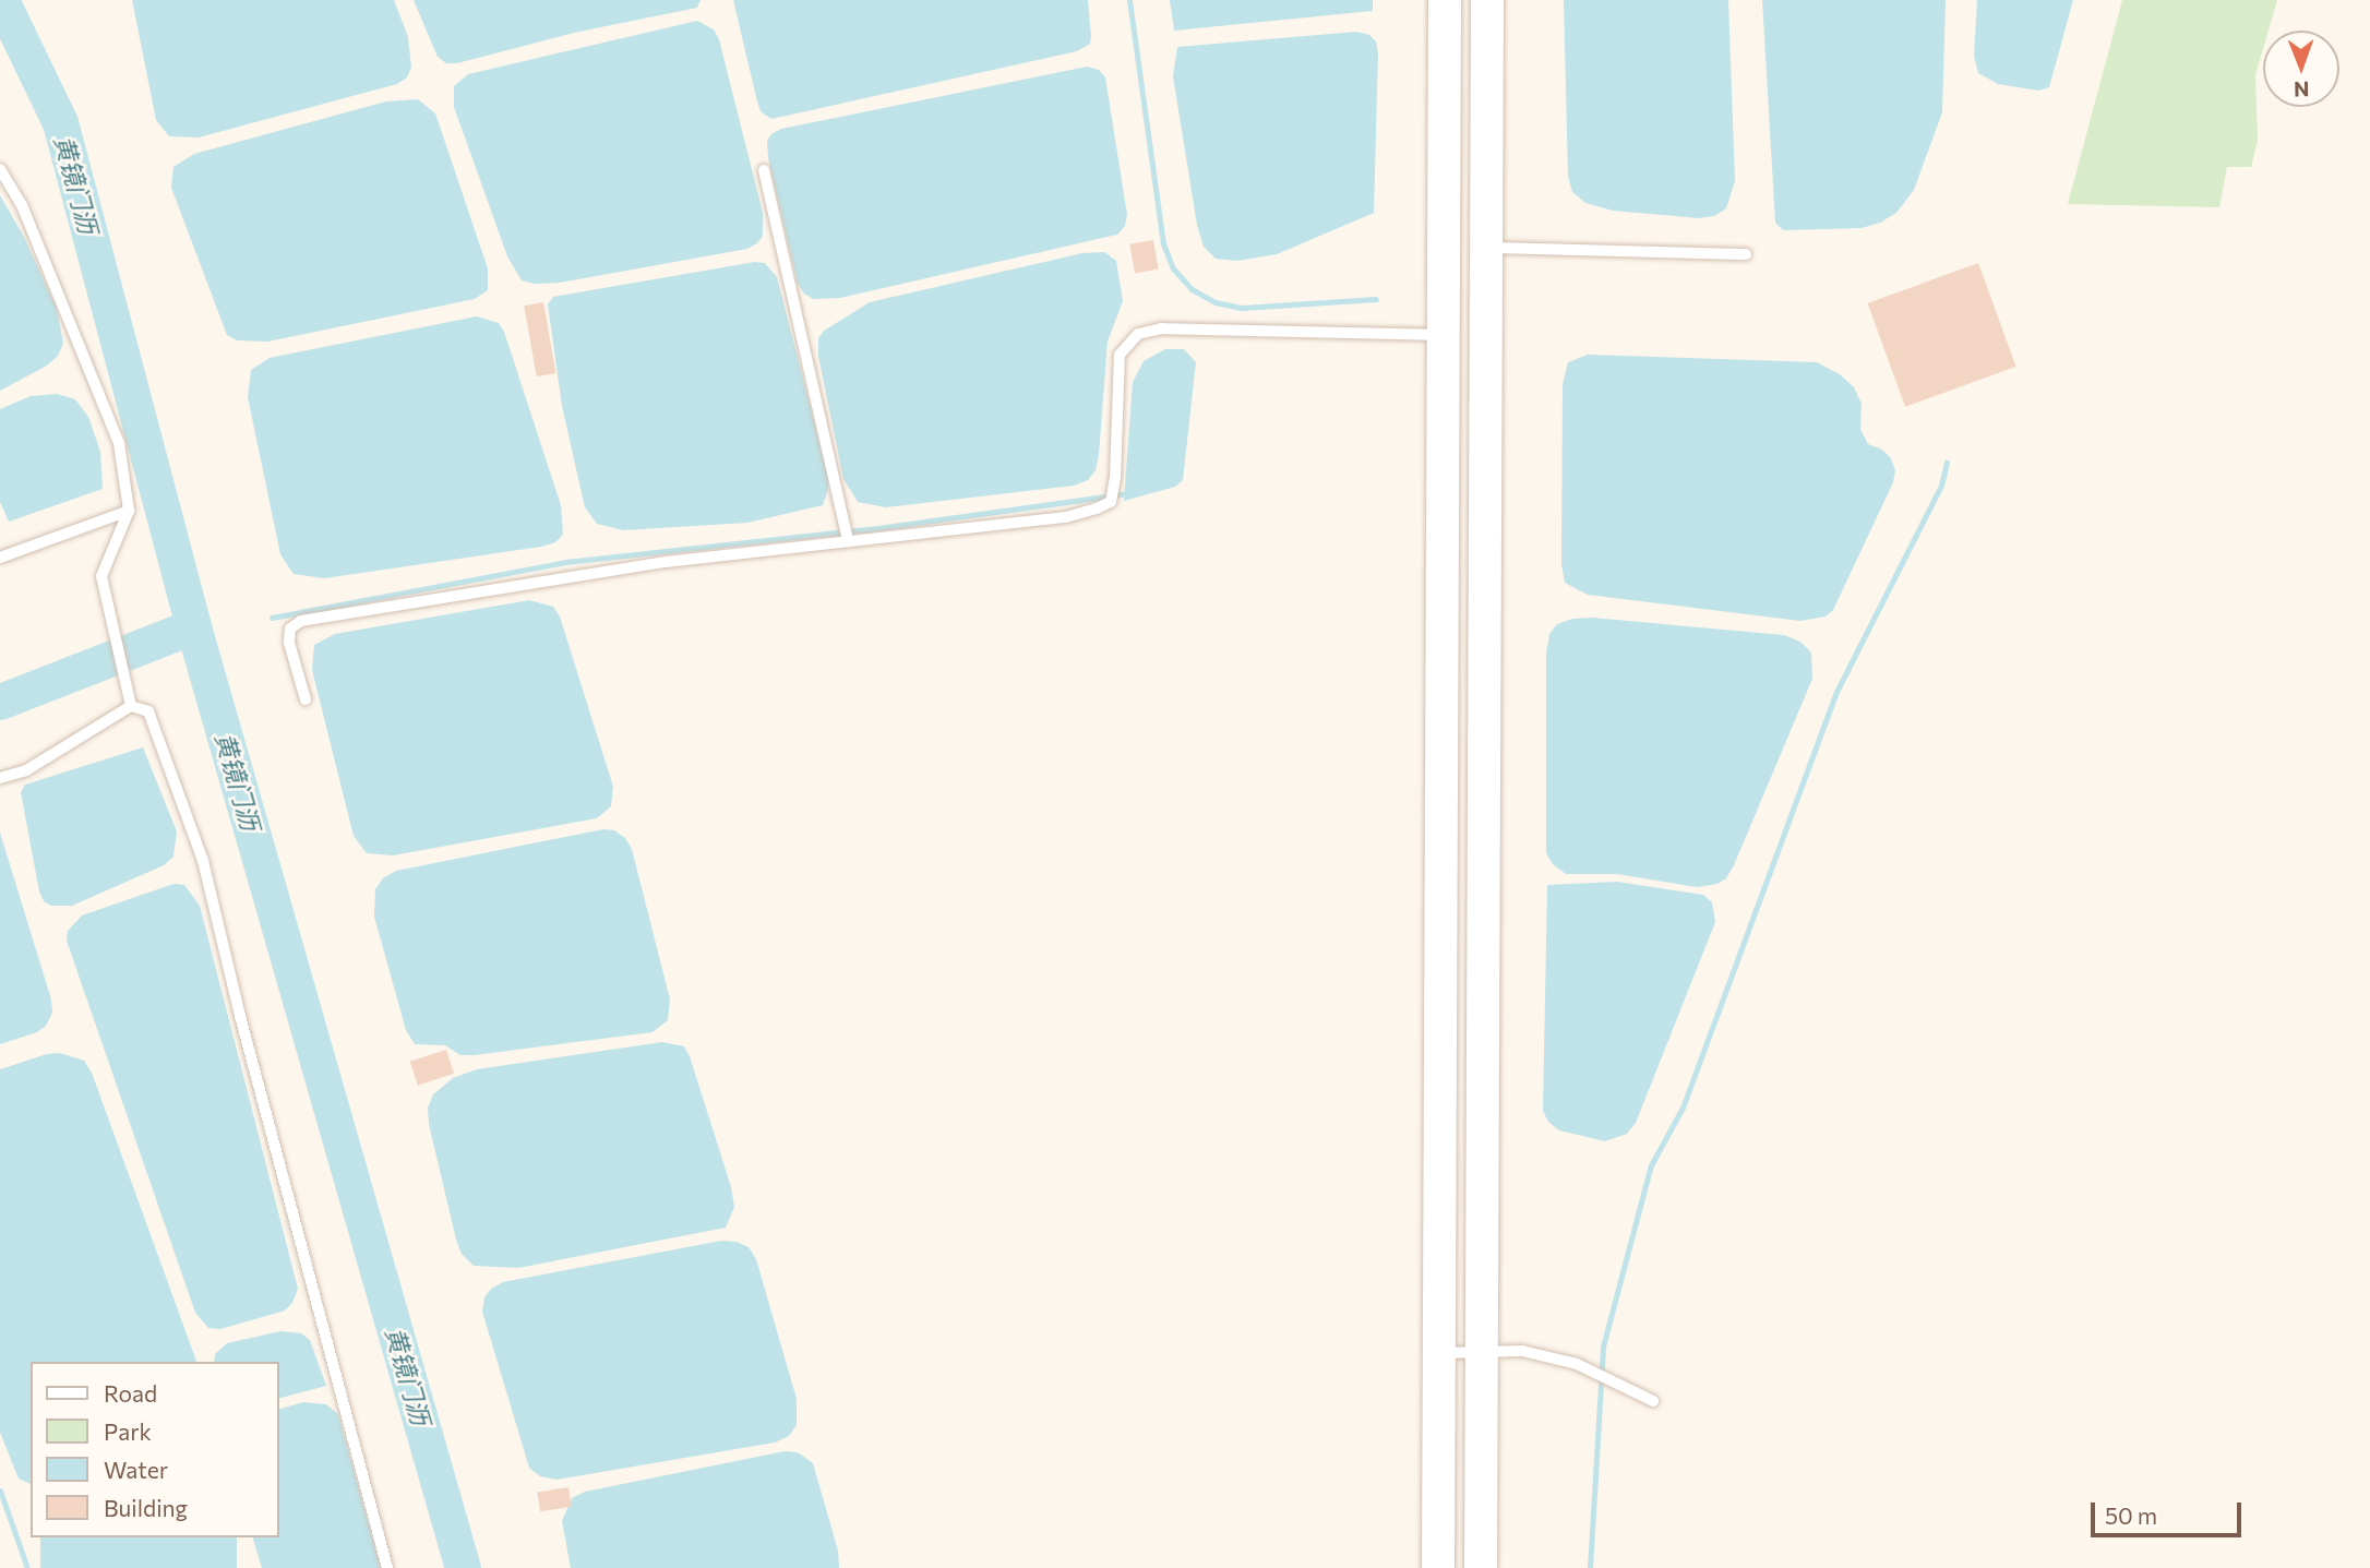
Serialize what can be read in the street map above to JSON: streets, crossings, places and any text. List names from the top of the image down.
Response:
{
  "water": ["黄镜门沥"],
  "legend": [
    "Road",
    "Park",
    "Water",
    "Building"
  ],
  "scale_bar": "50 m",
  "north": "bottom"
}
